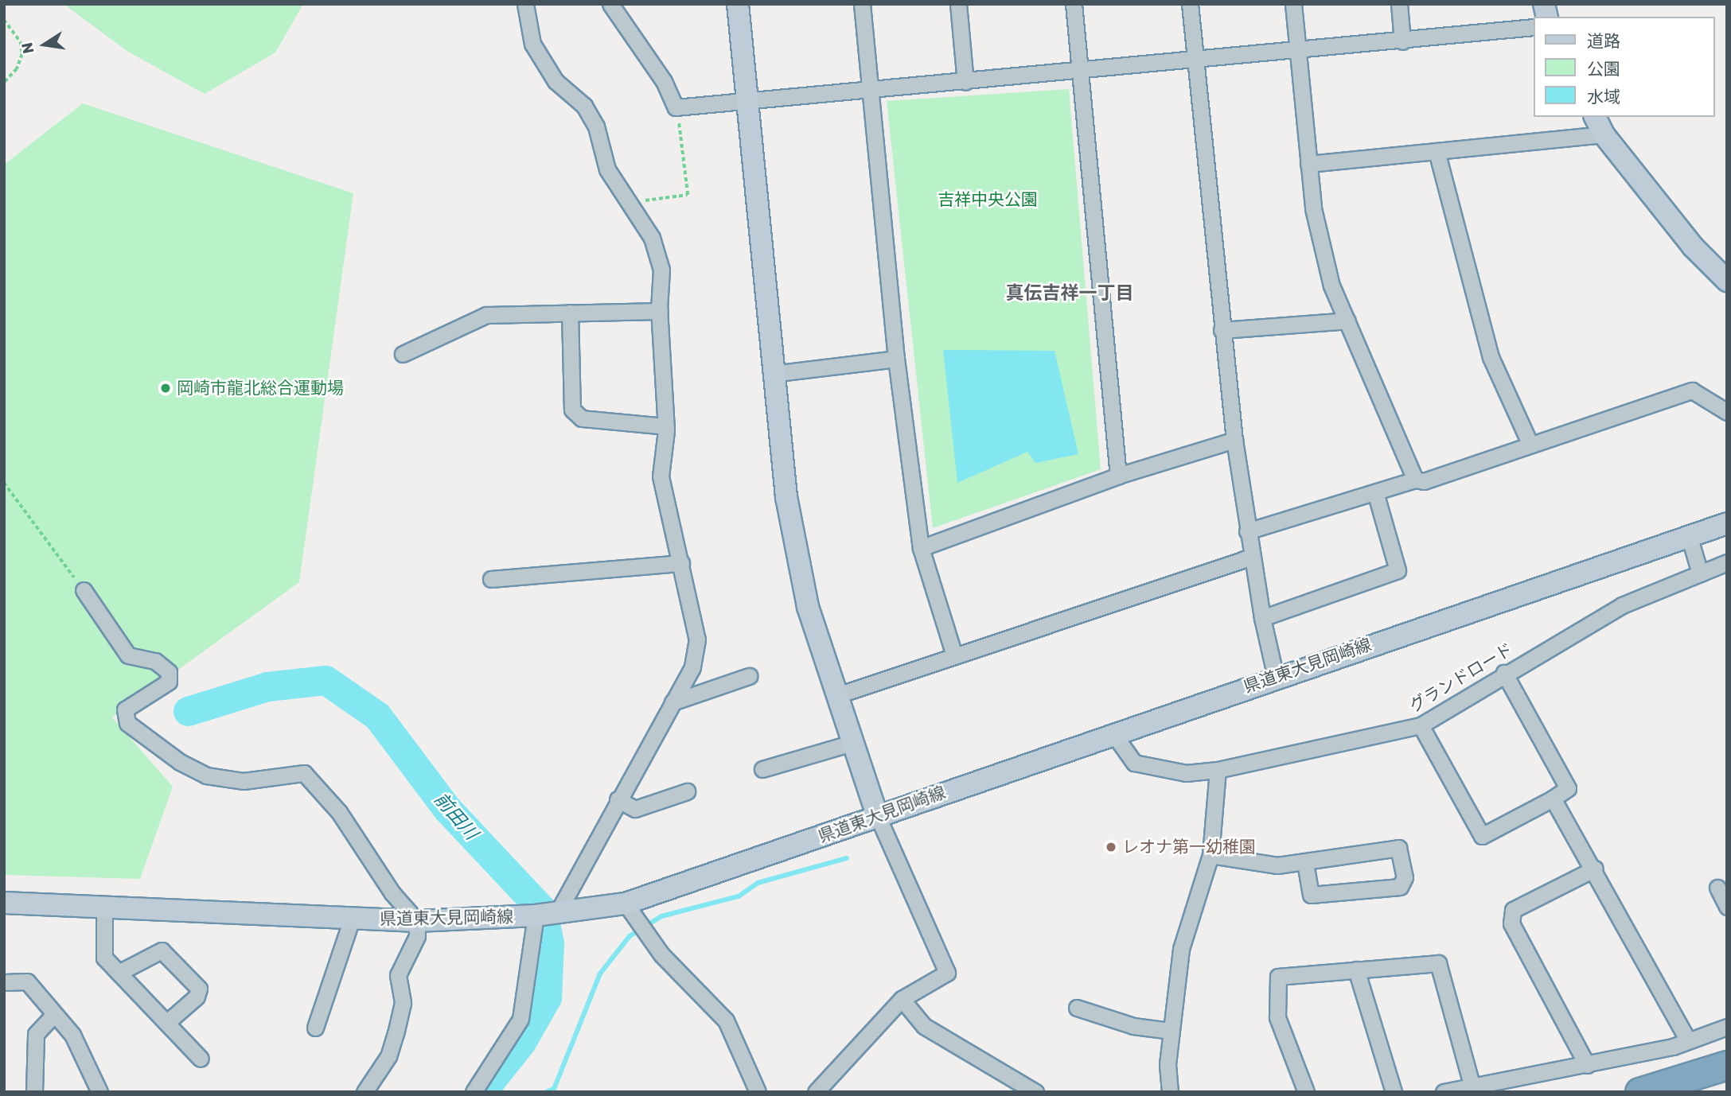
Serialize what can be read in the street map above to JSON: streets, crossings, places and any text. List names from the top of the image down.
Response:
{
  "streets": {
    "main road": ["県道東大見岡崎線"],
    "street": ["グランドロード"]
  },
  "crossings": [
    ["県道東大見岡崎線", "グランドロード"]
  ],
  "districts": ["真伝吉祥一丁目"],
  "water": ["前田川"],
  "parks": ["吉祥中央公園"],
  "places": ["岡崎市龍北総合運動場", "レオナ第一幼稚園"],
  "legend": ["道路", "公園", "水域"],
  "north": "left"
}
